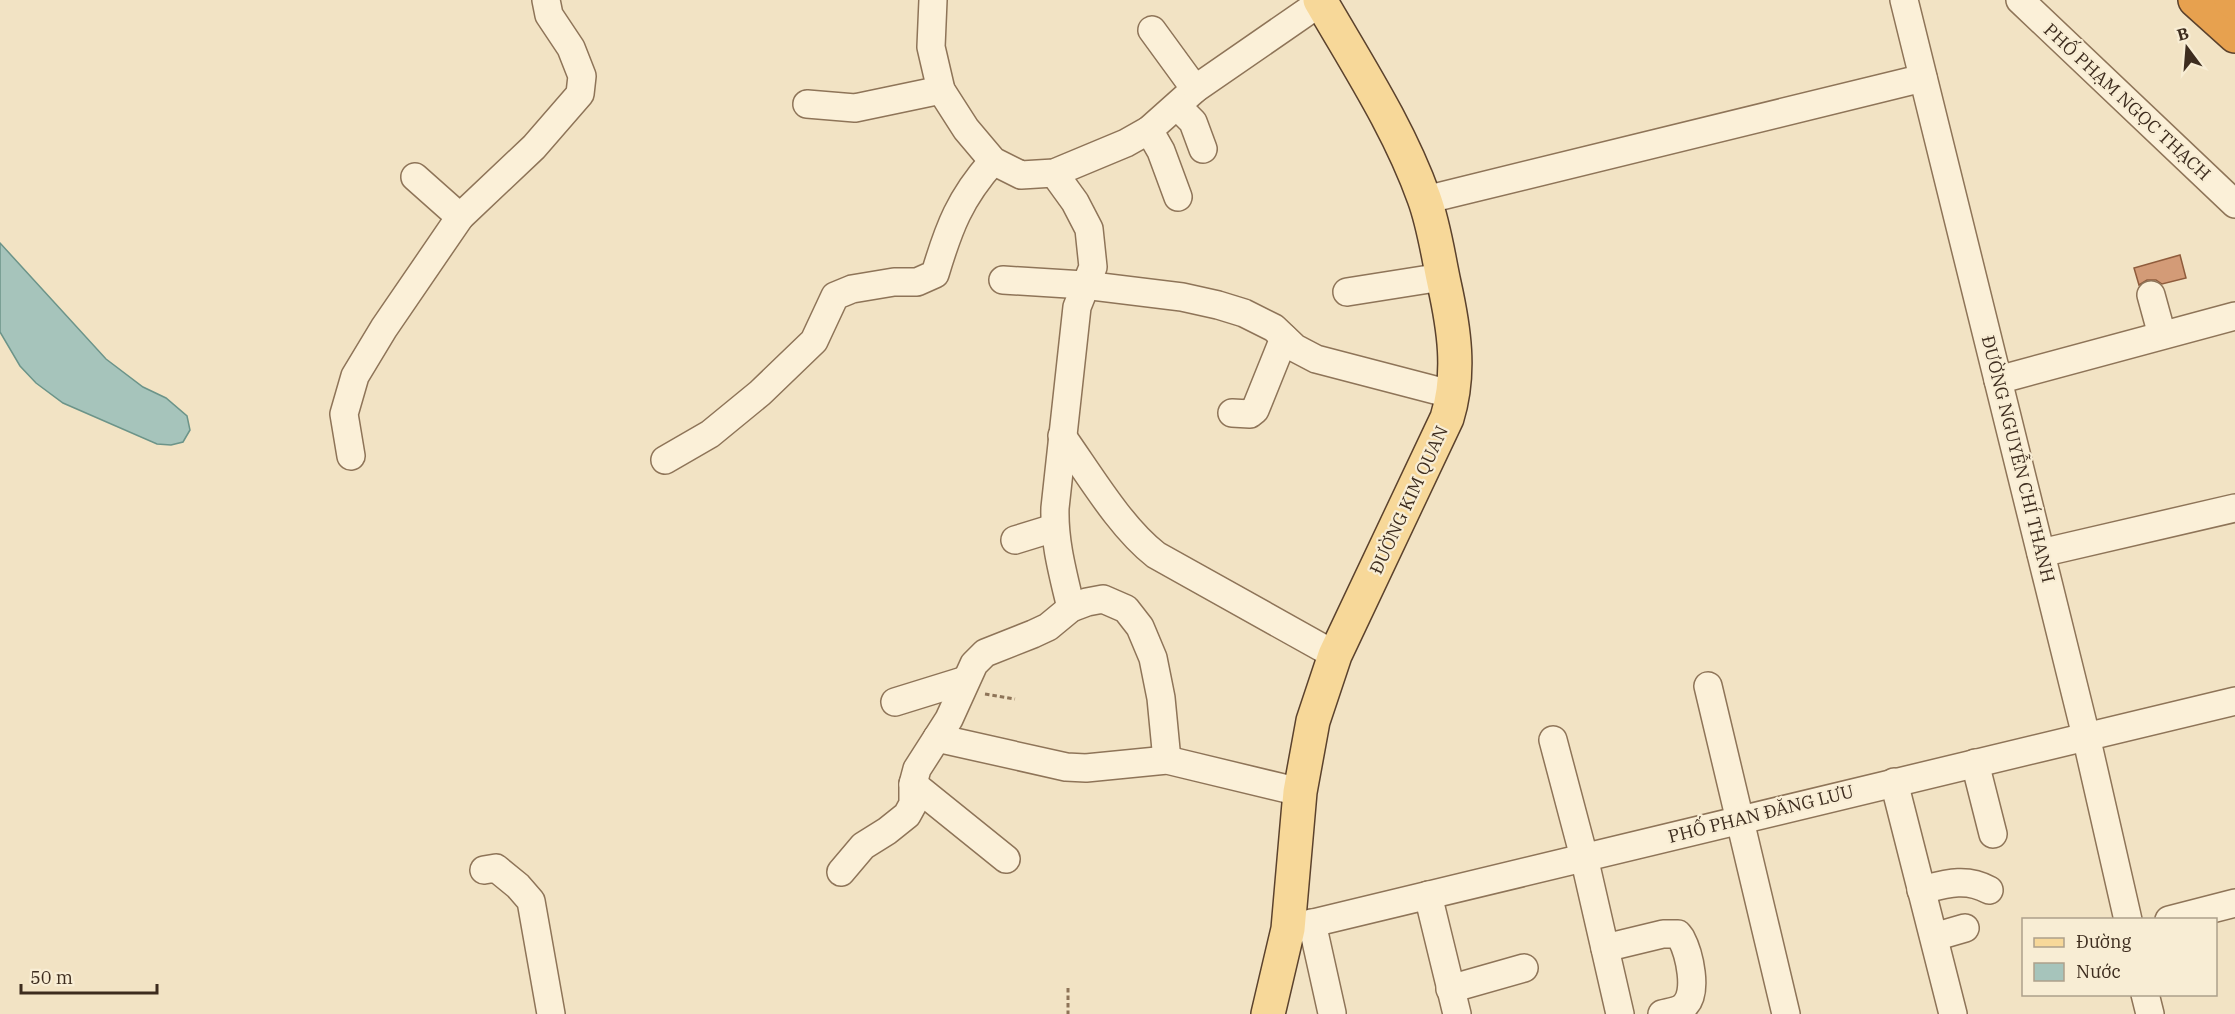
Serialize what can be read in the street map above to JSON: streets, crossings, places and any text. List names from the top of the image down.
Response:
{
  "streets": {
    "main road": ["ĐƯỜNG KIM QUAN"],
    "street": ["PHỐ PHẠM NGỌC THẠCH", "ĐƯỜNG NGUYỄN CHÍ THANH", "PHỐ PHAN ĐĂNG LƯU"]
  },
  "crossings": [
    ["ĐƯỜNG NGUYỄN CHÍ THANH", "PHỐ PHAN ĐĂNG LƯU"],
    ["ĐƯỜNG KIM QUAN", "PHỐ PHAN ĐĂNG LƯU"]
  ],
  "legend": ["Đường", "Nước"],
  "scale_bar": "50 m",
  "north": "top"
}
